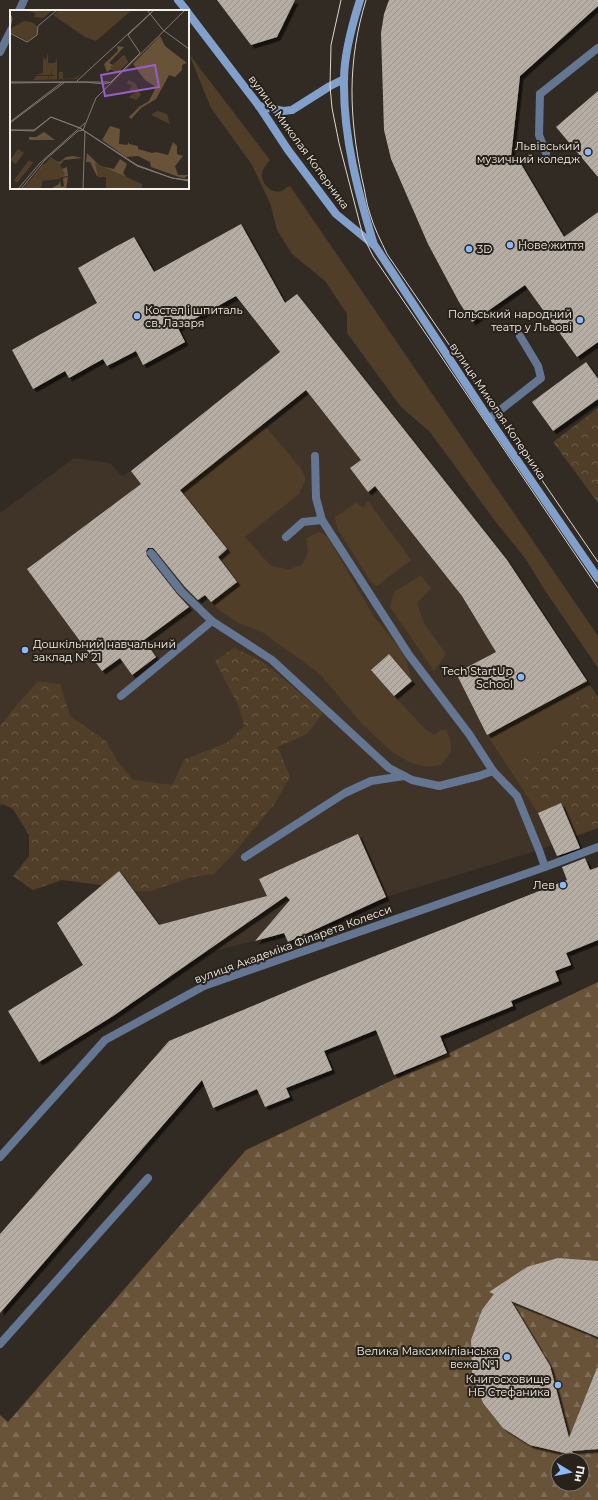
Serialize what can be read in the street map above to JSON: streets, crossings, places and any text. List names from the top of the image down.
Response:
{
  "streets": {
    "main road": ["вулиця Миколая Коперника"],
    "street": ["вулиця Академіка Філарета Колесси"]
  },
  "places": [
    "Львівський музичний коледж",
    "Нове життя",
    "3D",
    "Костел і шпиталь св. Лазаря",
    "Польський народний театр у Львові",
    "Дошкільний навчальний заклад № 21",
    "Tech StartUp School",
    "Лев",
    "Велика Максиміліанська вежа №1",
    "Книгосховище НБ Стефаника"
  ],
  "north": "right"
}
